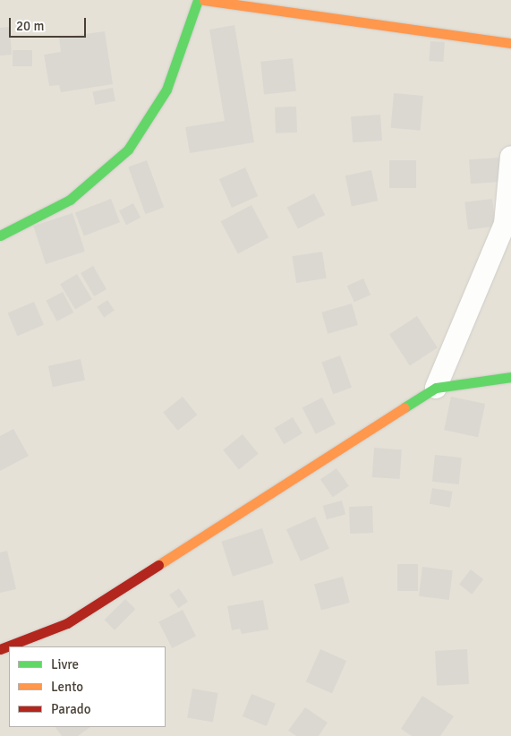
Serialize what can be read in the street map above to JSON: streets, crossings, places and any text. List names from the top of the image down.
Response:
{
  "legend": ["Livre", "Lento", "Parado"],
  "scale_bar": "20 m"
}
